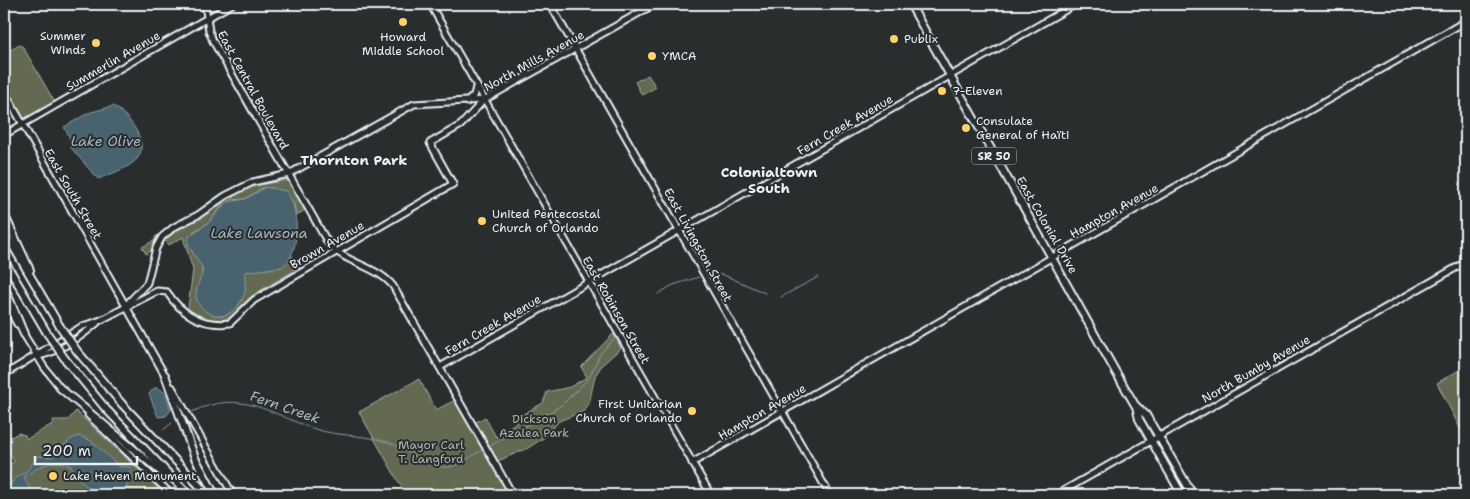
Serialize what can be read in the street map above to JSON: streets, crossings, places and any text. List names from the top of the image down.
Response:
{
  "streets": {
    "highway": ["SR 50", "East Colonial Drive"],
    "street": [
      "Summerlin Avenue",
      "North Mills Avenue",
      "East Central Boulevard",
      "Fern Creek Avenue",
      "East South Street",
      "Hampton Avenue",
      "Brown Avenue",
      "East Livingston Street",
      "East Robinson Street",
      "North Bumby Avenue"
    ]
  },
  "crossings": [
    ["Summerlin Avenue", "East Central Boulevard"],
    ["Summerlin Avenue", "East South Street"],
    ["North Mills Avenue", "Brown Avenue"],
    ["North Mills Avenue", "East Livingston Street"],
    ["North Mills Avenue", "East Robinson Street"],
    ["East Central Boulevard", "Fern Creek Avenue"],
    ["East Central Boulevard", "Brown Avenue"],
    ["Fern Creek Avenue", "East Colonial Drive"],
    ["Fern Creek Avenue", "East Livingston Street"],
    ["Fern Creek Avenue", "East Robinson Street"],
    ["East South Street", "Brown Avenue"],
    ["Hampton Avenue", "East Colonial Drive"],
    ["Hampton Avenue", "East Livingston Street"],
    ["Hampton Avenue", "East Robinson Street"],
    ["East Colonial Drive", "North Bumby Avenue"]
  ],
  "districts": ["Thornton Park", "Colonialtown South"],
  "water": ["Lake Olive", "Lake Lawsona", "Fern Creek"],
  "parks": ["Dickson Azalea Park", "Mayor Carl T. Langford"],
  "places": [
    "Howard Middle School",
    "Publix",
    "Summer Winds",
    "YMCA",
    "7-Eleven",
    "Consulate General of Haïti",
    "United Pentecostal Church of Orlando",
    "First Unitarian Church of Orlando",
    "Lake Haven Monument"
  ],
  "scale_bar": "200 m"
}
